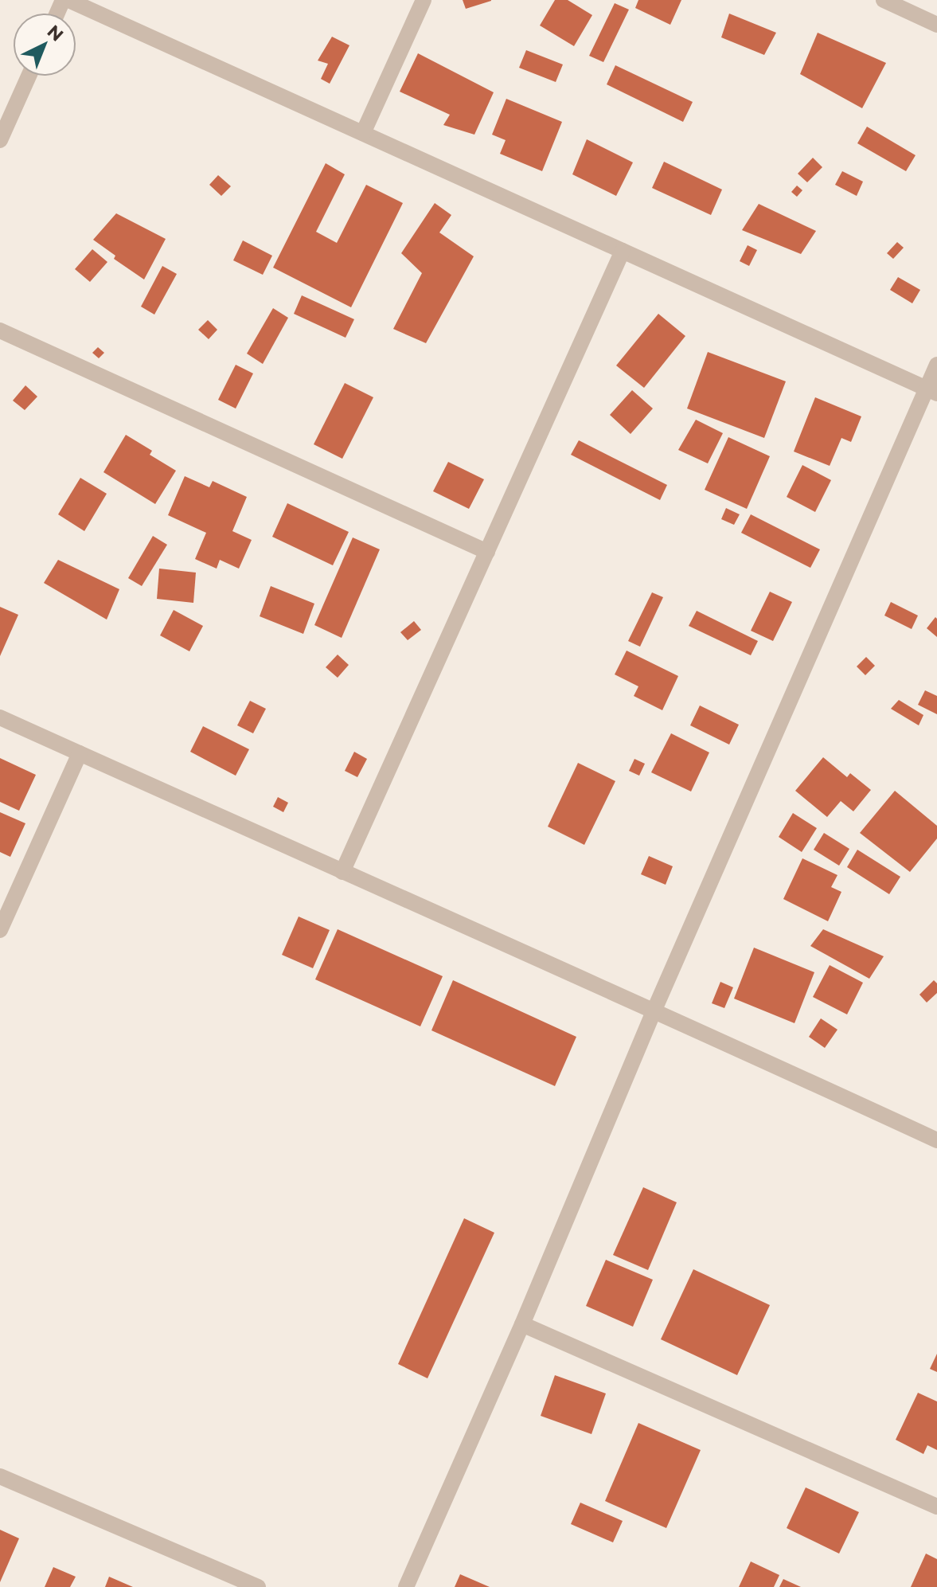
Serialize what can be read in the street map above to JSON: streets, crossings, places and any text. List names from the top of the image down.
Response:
{
  "north": "top right"
}
